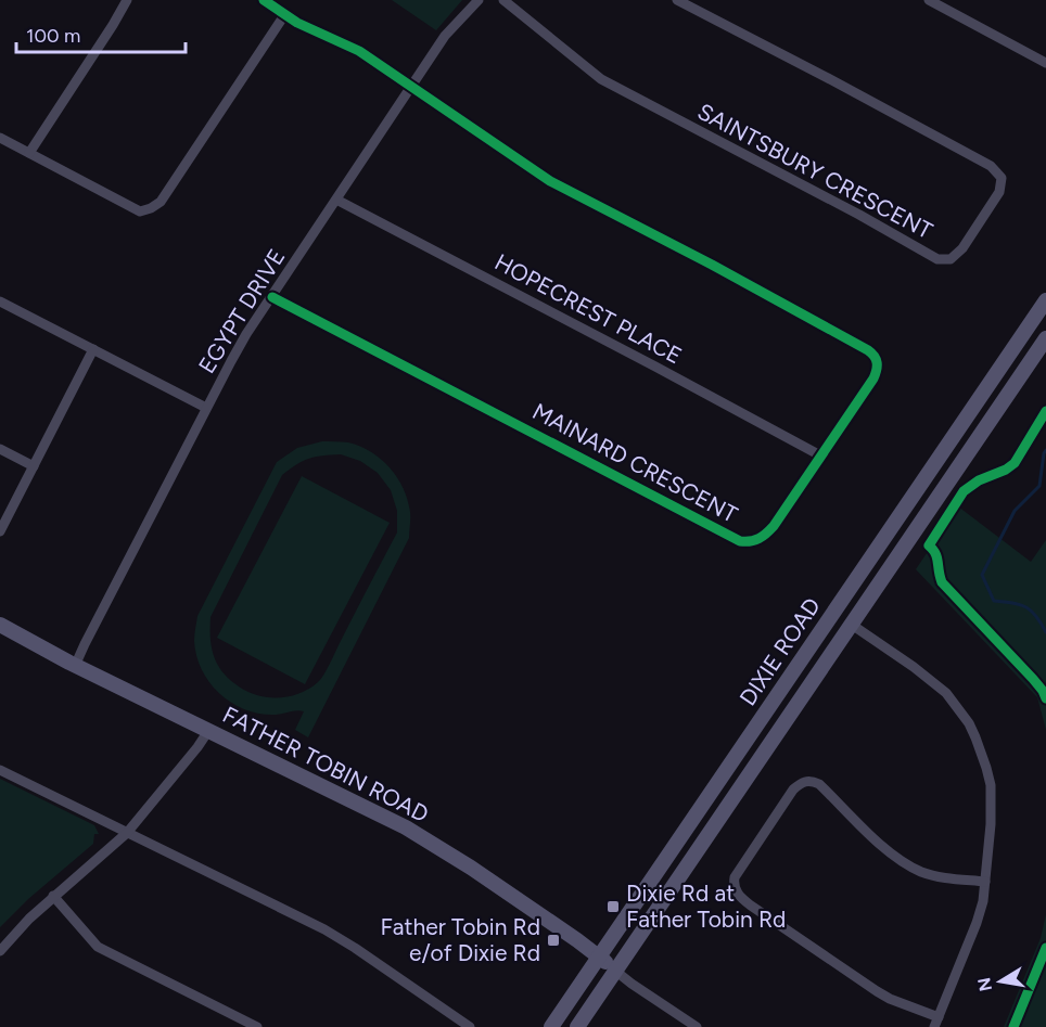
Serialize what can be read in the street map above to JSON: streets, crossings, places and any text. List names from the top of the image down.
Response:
{
  "streets": {
    "main road": ["DIXIE ROAD", "FATHER TOBIN ROAD"],
    "street": [
      "SAINTSBURY CRESCENT",
      "HOPECREST PLACE",
      "EGYPT DRIVE",
      "MAINARD CRESCENT"
    ]
  },
  "crossings": [
    ["HOPECREST PLACE", "EGYPT DRIVE"],
    ["HOPECREST PLACE", "MAINARD CRESCENT"],
    ["EGYPT DRIVE", "MAINARD CRESCENT"],
    ["EGYPT DRIVE", "FATHER TOBIN ROAD"],
    ["DIXIE ROAD", "FATHER TOBIN ROAD"]
  ],
  "places": {
    "transit": ["Dixie Rd at Father Tobin Rd", "Father Tobin Rd e/of Dixie Rd"]
  },
  "scale_bar": "100 m",
  "north": "left"
}
